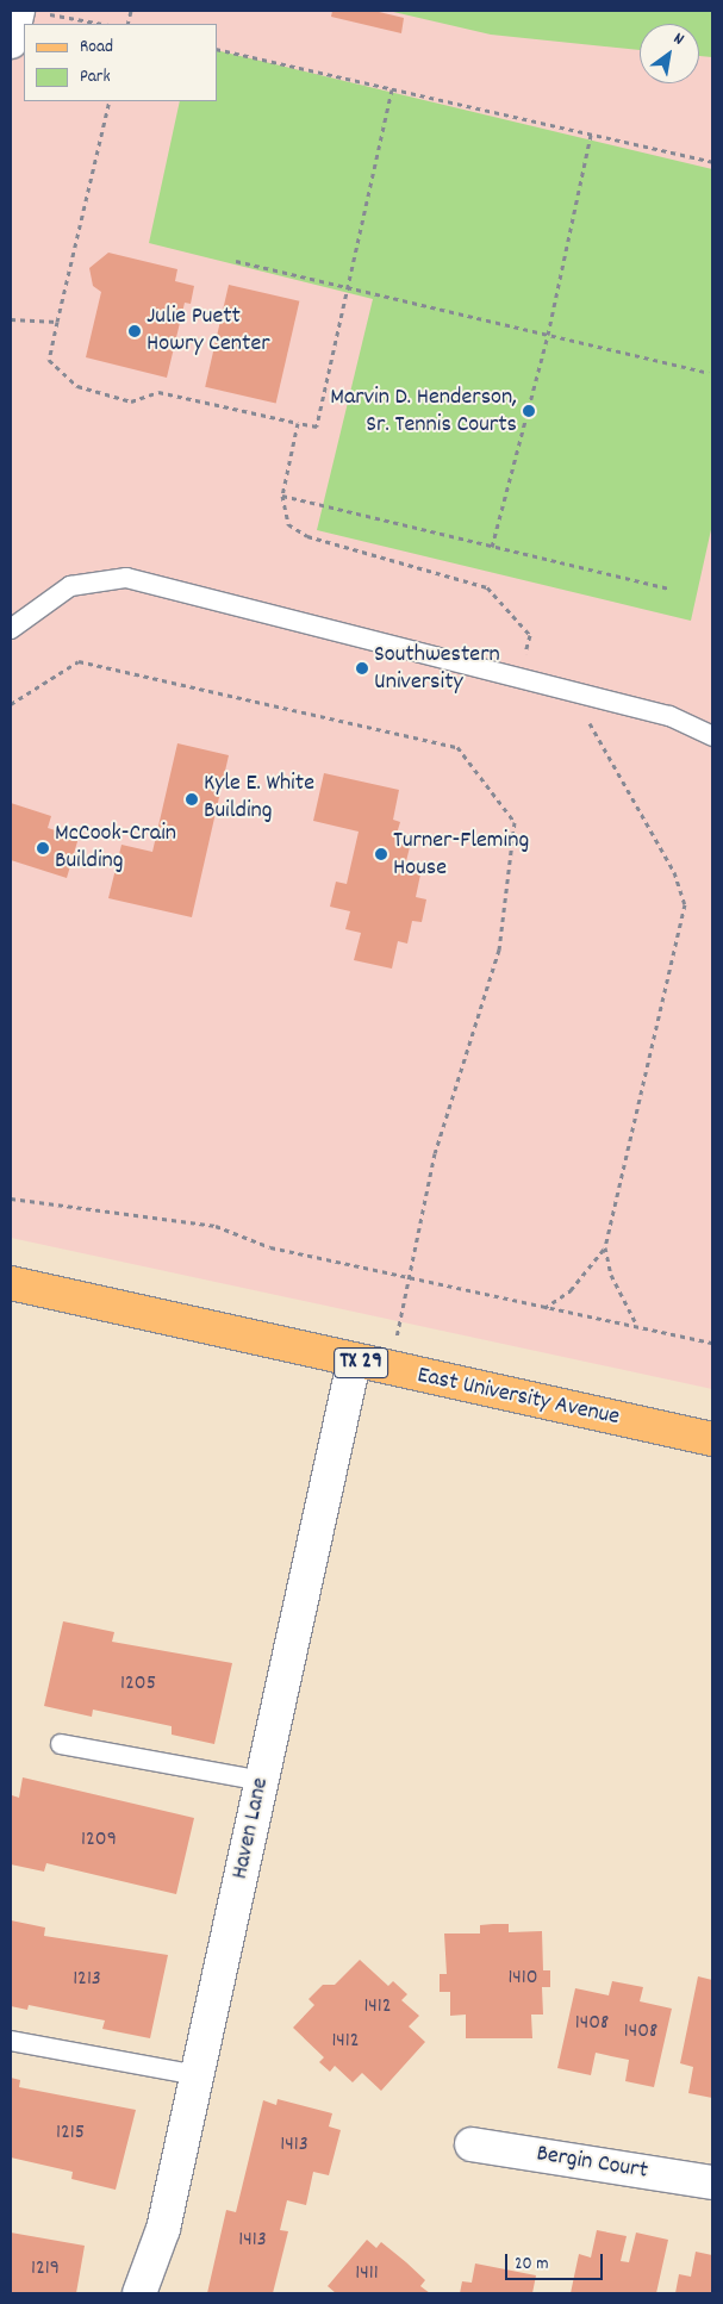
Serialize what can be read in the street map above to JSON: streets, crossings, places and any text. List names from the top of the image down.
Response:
{
  "streets": {
    "main road": ["TX 29", "East University Avenue"],
    "street": ["Haven Lane", "Bergin Court"]
  },
  "crossings": [
    ["East University Avenue", "Haven Lane"]
  ],
  "places": [
    "Julie Puett Howry Center",
    "Marvin D. Henderson, Sr. Tennis Courts",
    "Southwestern University",
    "Kyle E. White Building",
    "McCook-Crain Building",
    "Turner-Fleming House"
  ],
  "house_numbers": [
    "1205",
    "1209",
    "1410",
    "1213",
    "1412",
    "1408",
    "1408",
    "1412",
    "1215",
    "1413",
    "1413",
    "1219",
    "1411"
  ],
  "legend": ["Road", "Park"],
  "scale_bar": "20 m",
  "north": "top right"
}
